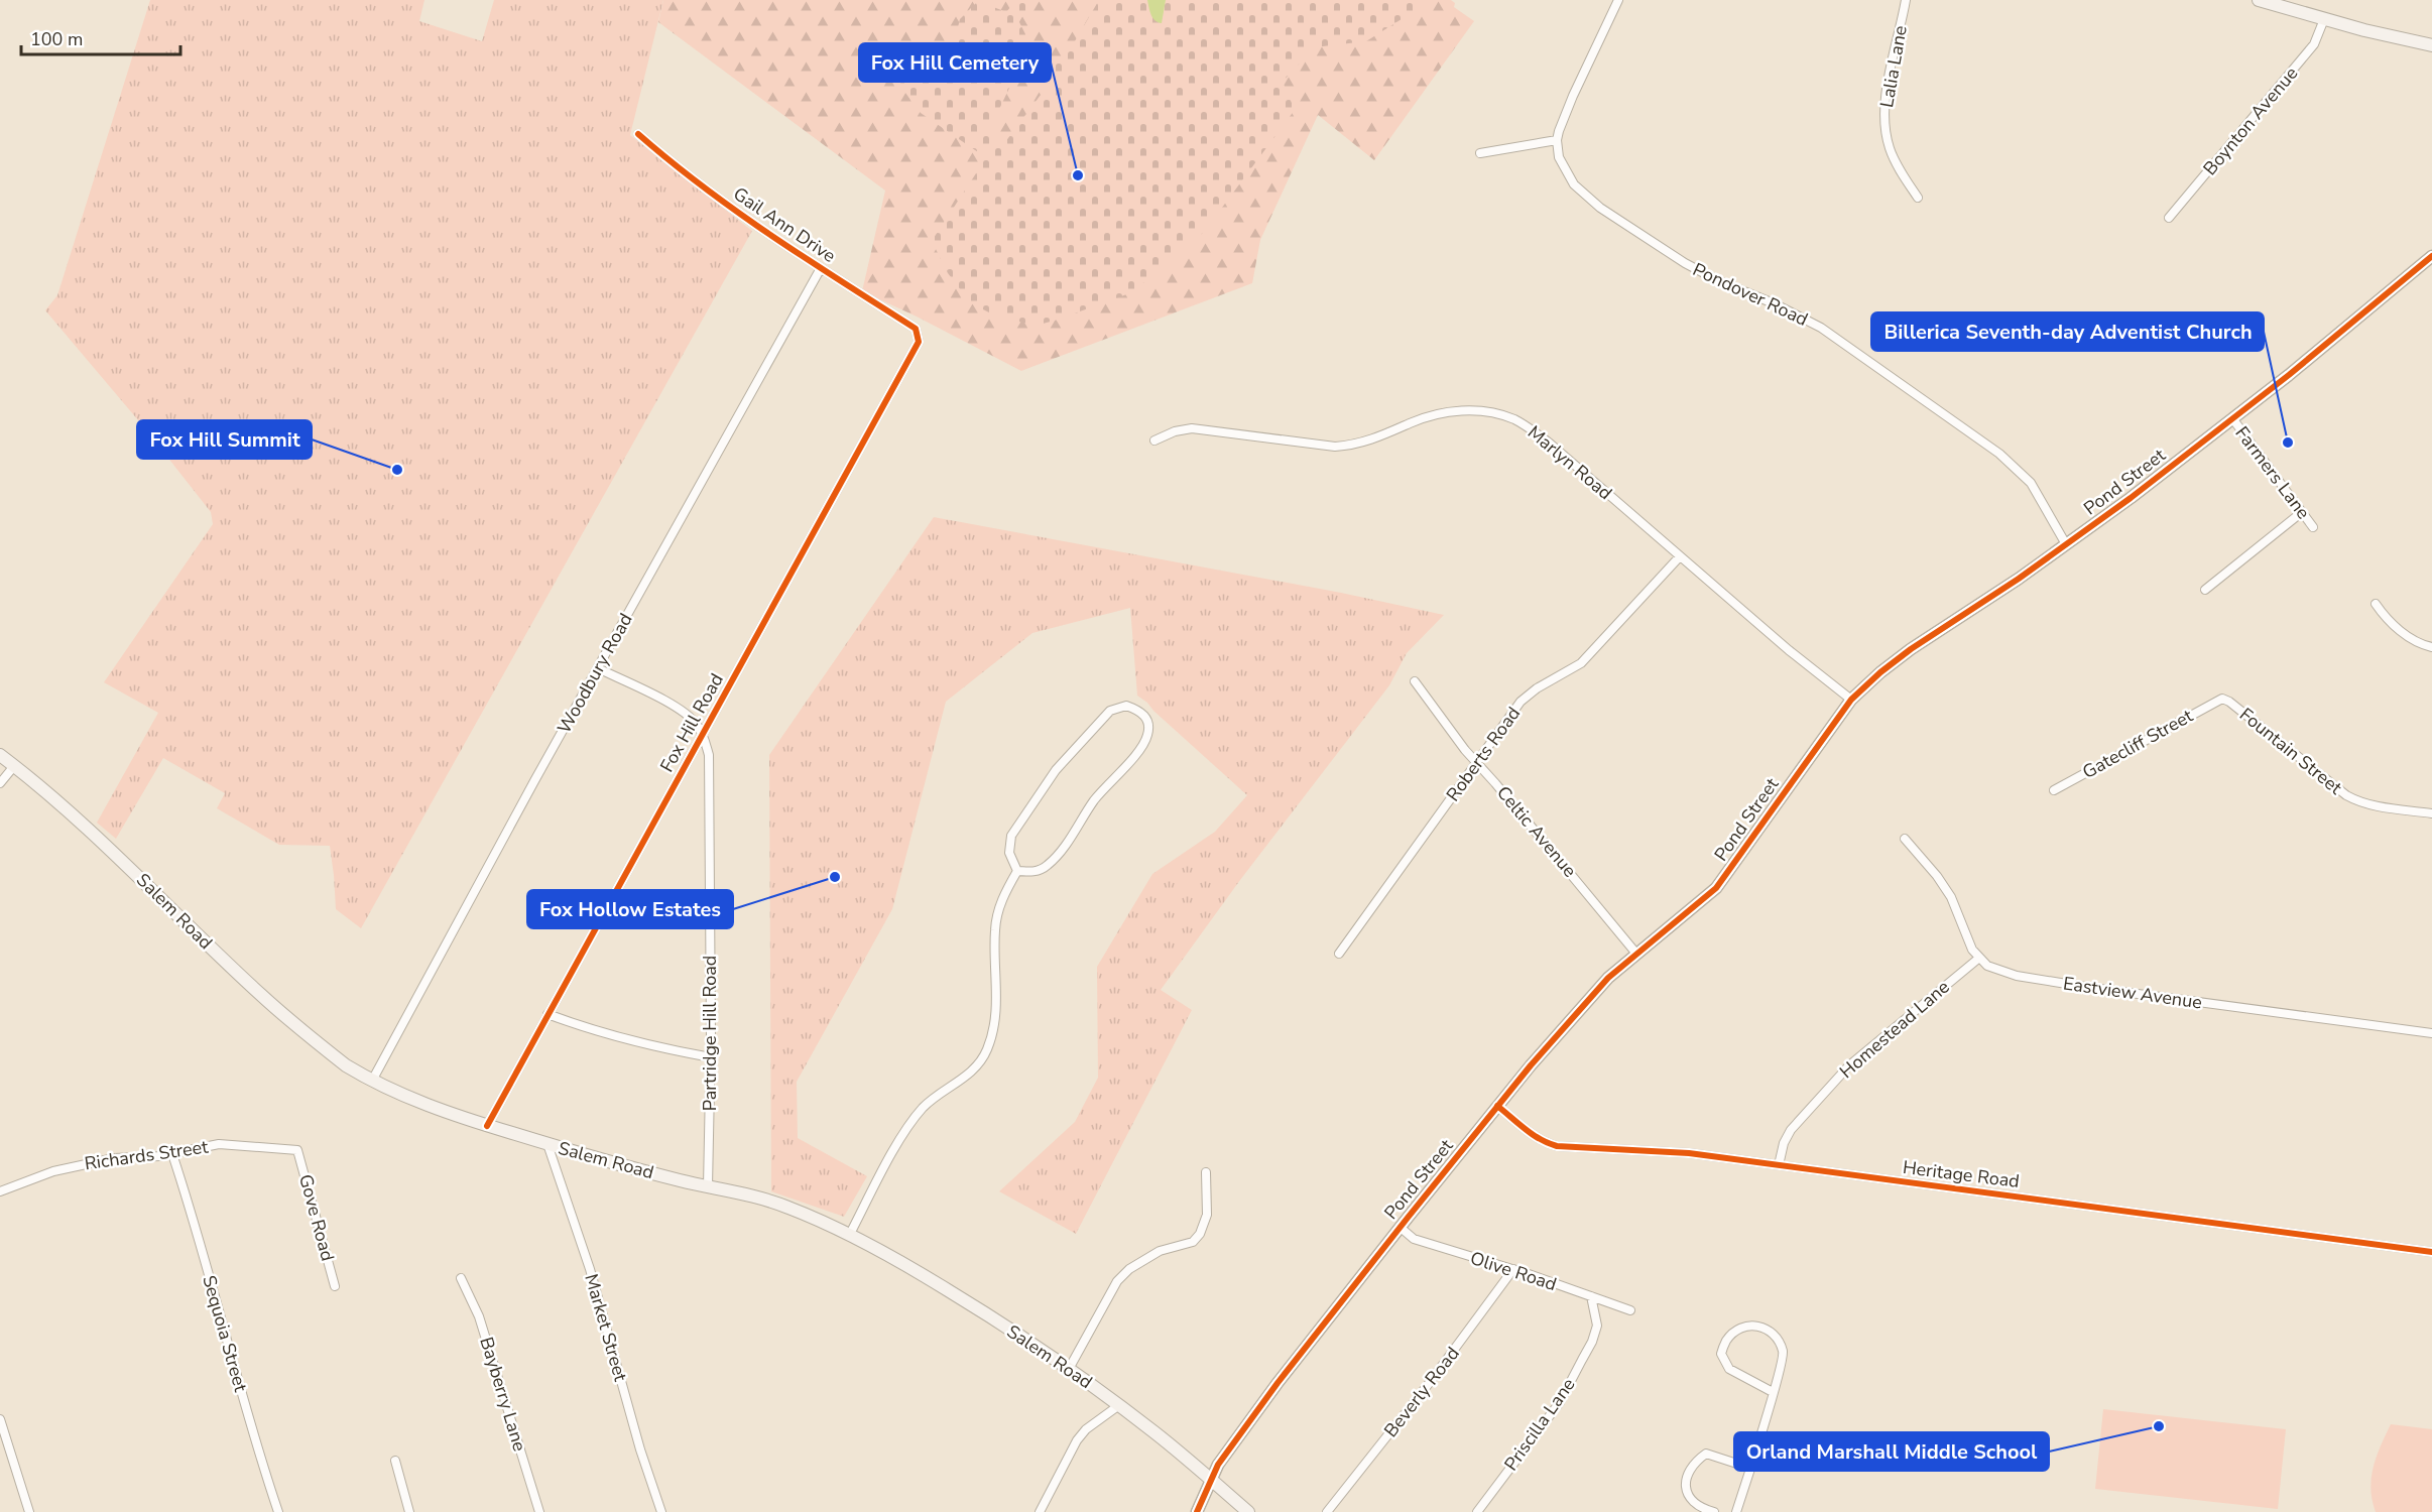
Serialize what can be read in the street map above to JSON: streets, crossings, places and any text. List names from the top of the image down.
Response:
{
  "streets": {
    "main road": ["Salem Road"],
    "street": [
      "Lalia Lane",
      "Boynton Avenue",
      "Gail Ann Drive",
      "Pondover Road",
      "Marlyn Road",
      "Farmers Lane",
      "Pond Street",
      "Woodbury Road",
      "Fox Hill Road",
      "Gatecliff Street",
      "Fountain Street",
      "Roberts Road",
      "Celtic Avenue",
      "Eastview Avenue",
      "Homestead Lane",
      "Partridge Hill Road",
      "Richards Street",
      "Heritage Road",
      "Gove Road",
      "Olive Road",
      "Market Street",
      "Sequoia Street",
      "Beverly Road",
      "Bayberry Lane",
      "Priscilla Lane"
    ]
  },
  "crossings": [
    ["Gail Ann Drive", "Woodbury Road"],
    ["Gail Ann Drive", "Fox Hill Road"],
    ["Pondover Road", "Pond Street"],
    ["Marlyn Road", "Pond Street"],
    ["Marlyn Road", "Roberts Road"],
    ["Farmers Lane", "Pond Street"],
    ["Pond Street", "Celtic Avenue"],
    ["Pond Street", "Salem Road"],
    ["Pond Street", "Heritage Road"],
    ["Pond Street", "Olive Road"],
    ["Woodbury Road", "Salem Road"],
    ["Fox Hill Road", "Salem Road"],
    ["Fox Hill Road", "Partridge Hill Road"],
    ["Gatecliff Street", "Fountain Street"],
    ["Roberts Road", "Celtic Avenue"],
    ["Salem Road", "Partridge Hill Road"],
    ["Salem Road", "Market Street"],
    ["Eastview Avenue", "Homestead Lane"],
    ["Homestead Lane", "Heritage Road"],
    ["Richards Street", "Gove Road"],
    ["Richards Street", "Sequoia Street"],
    ["Olive Road", "Beverly Road"],
    ["Olive Road", "Priscilla Lane"]
  ],
  "places": [
    "Fox Hill Cemetery",
    "Billerica Seventh-day Adventist Church",
    "Fox Hill Summit",
    "Fox Hollow Estates",
    "Orland Marshall Middle School"
  ],
  "scale_bar": "100 m"
}
